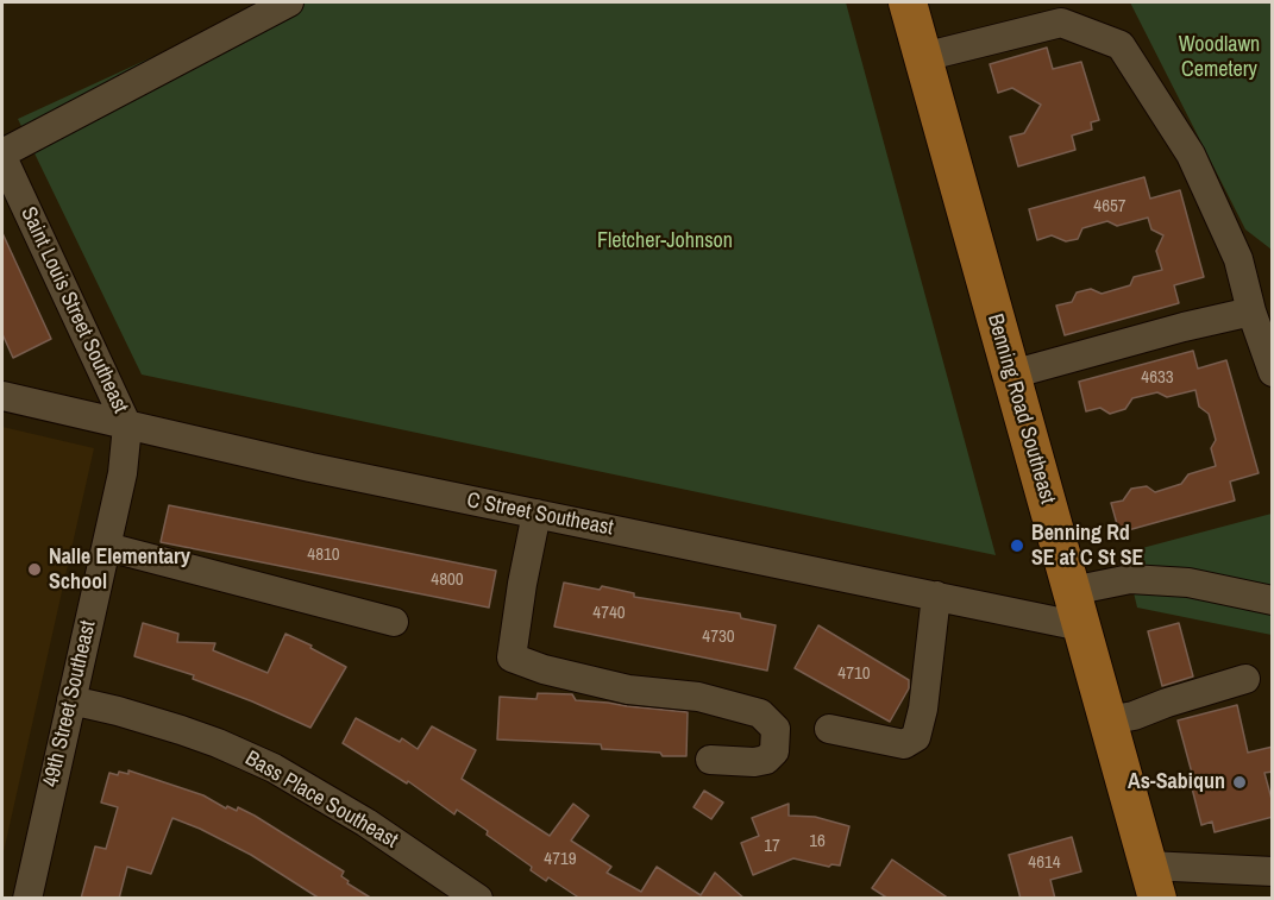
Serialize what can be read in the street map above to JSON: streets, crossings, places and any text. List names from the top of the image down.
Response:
{
  "streets": {
    "main road": ["Benning Road Southeast"],
    "street": [
      "Saint Louis Street Southeast",
      "C Street Southeast",
      "49th Street Southeast",
      "Bass Place Southeast"
    ]
  },
  "crossings": [
    ["Saint Louis Street Southeast", "C Street Southeast"],
    ["Saint Louis Street Southeast", "49th Street Southeast"],
    ["Benning Road Southeast", "C Street Southeast"],
    ["C Street Southeast", "49th Street Southeast"],
    ["49th Street Southeast", "Bass Place Southeast"]
  ],
  "parks": ["Woodlawn Cemetery", "Fletcher-Johnson"],
  "places": ["Benning Rd SE at C St SE", "Nalle Elementary School", "As-Sabiqun"],
  "house_numbers": [
    "4657",
    "4633",
    "4810",
    "4800",
    "4740",
    "4730",
    "4710",
    "16",
    "17",
    "4719",
    "4614"
  ]
}
